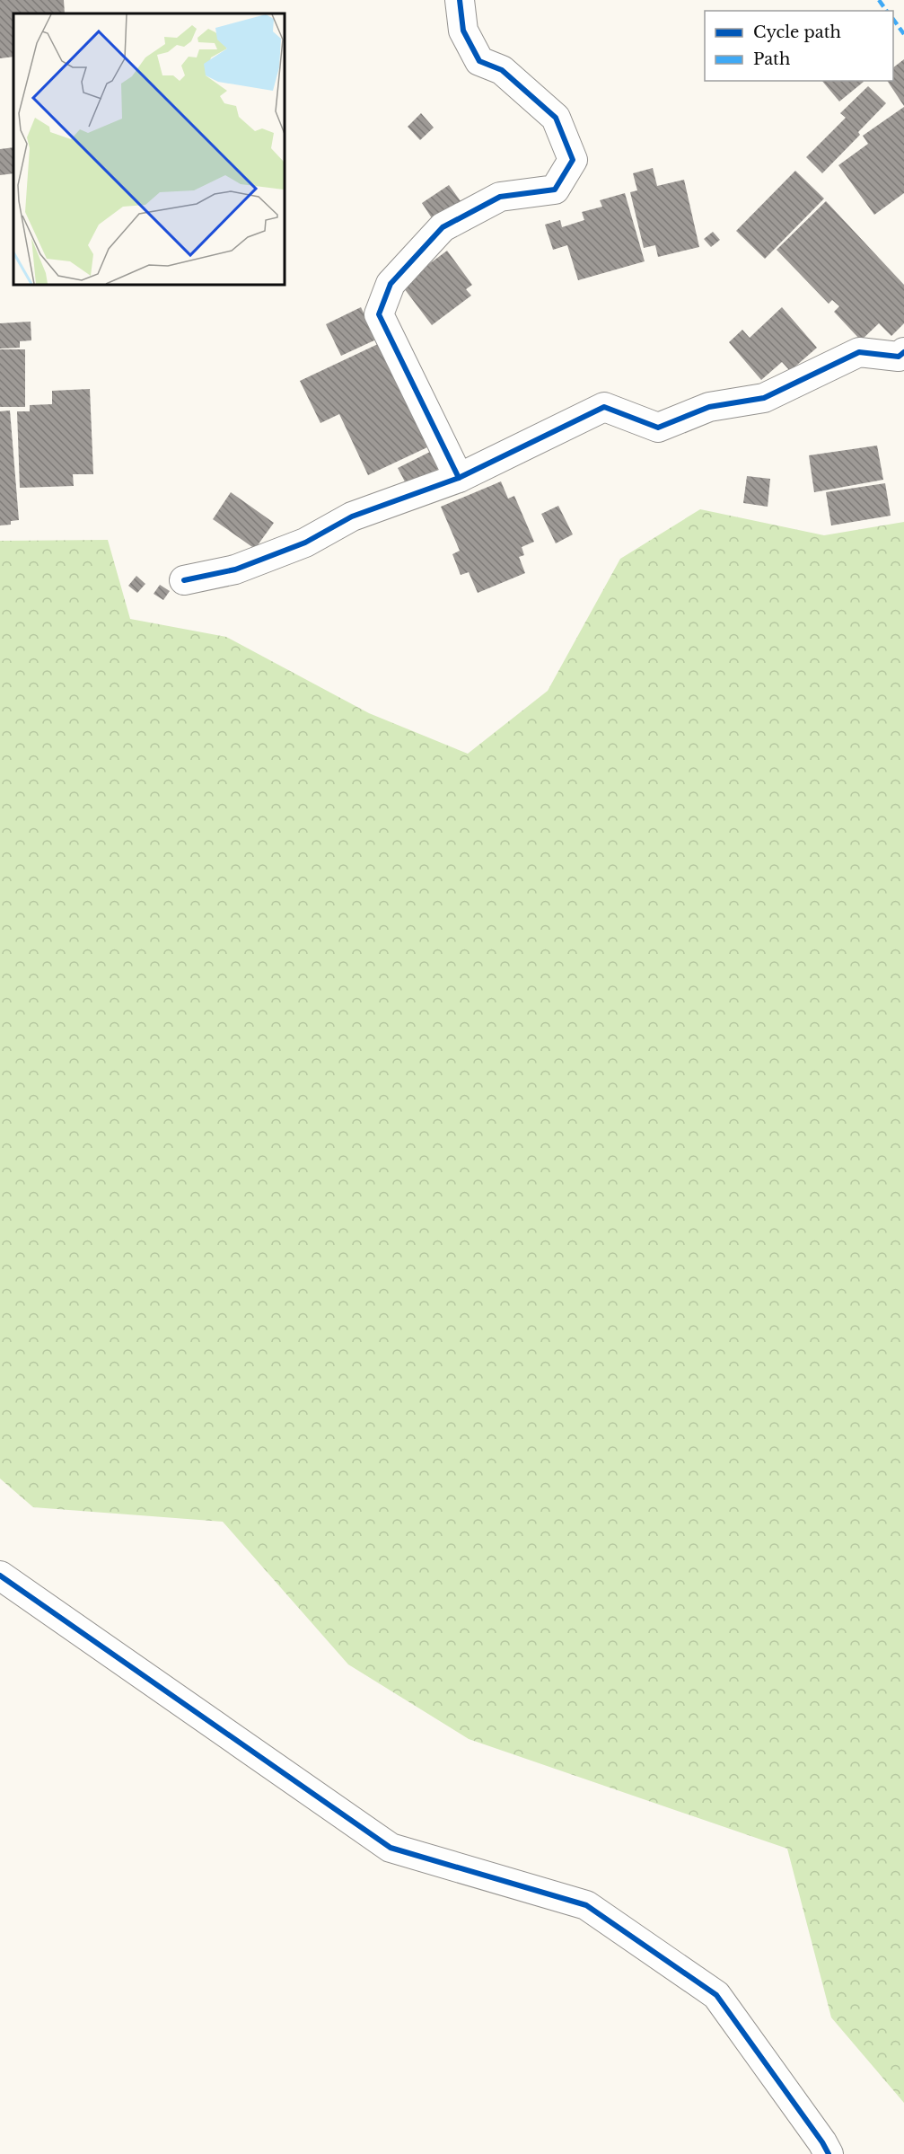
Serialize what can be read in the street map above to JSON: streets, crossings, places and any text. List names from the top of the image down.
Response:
{
  "legend": ["Cycle path", "Path"]
}
